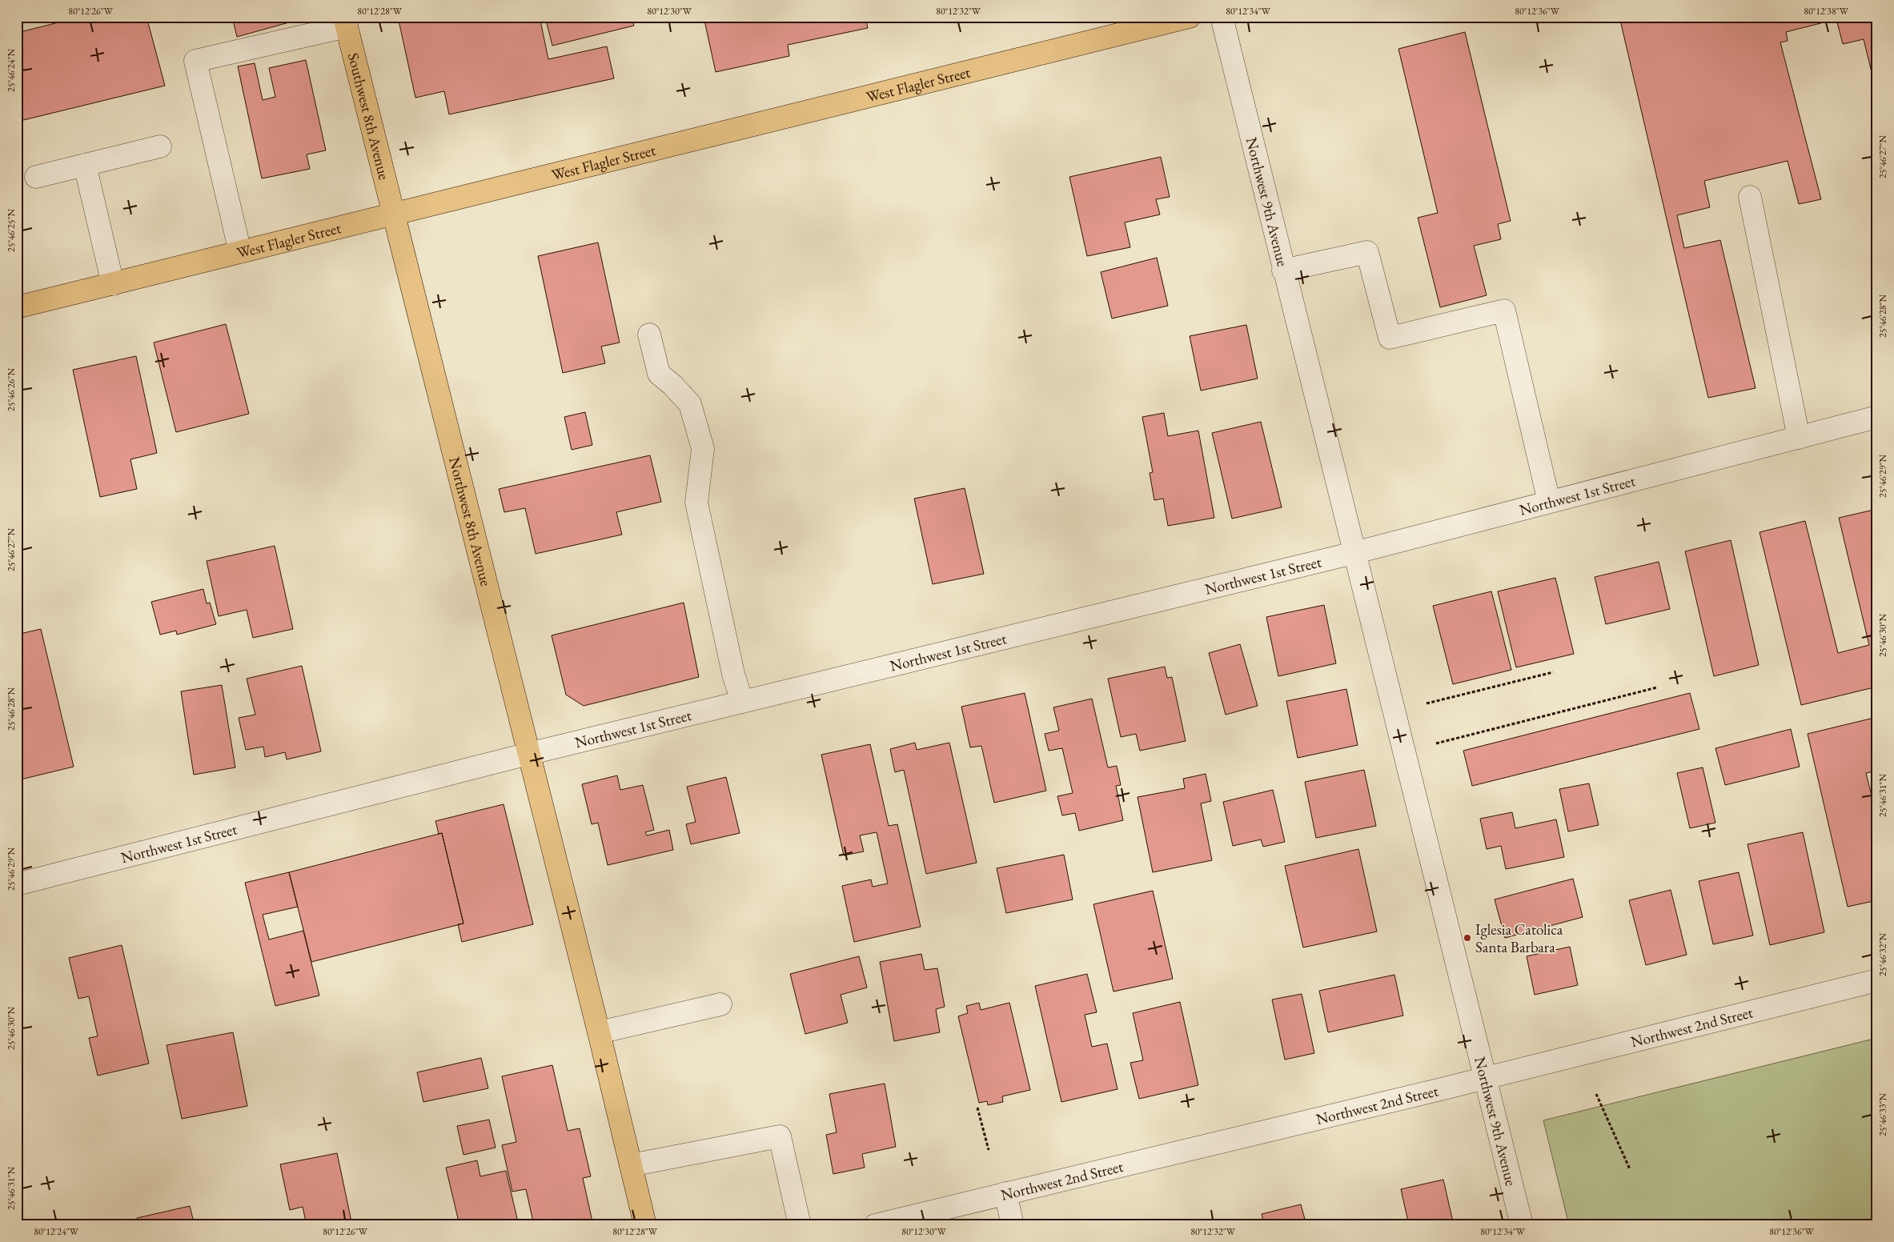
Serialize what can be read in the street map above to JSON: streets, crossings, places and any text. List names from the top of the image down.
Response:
{
  "streets": {
    "main road": ["West Flagler Street", "Southwest 8th Avenue", "Northwest 8th Avenue"],
    "street": ["Northwest 9th Avenue", "Northwest 1st Street", "Northwest 2nd Street"]
  },
  "crossings": [
    ["West Flagler Street", "Southwest 8th Avenue"],
    ["West Flagler Street", "Northwest 8th Avenue"],
    ["Southwest 8th Avenue", "Northwest 8th Avenue"],
    ["Northwest 9th Avenue", "Northwest 1st Street"],
    ["Northwest 9th Avenue", "Northwest 2nd Street"],
    ["Northwest 1st Street", "Northwest 8th Avenue"]
  ],
  "places": ["Iglesia Catolica Santa Barbara"],
  "coordinates": [
    "80°12'26\"W",
    "80°12'28\"W",
    "80°12'30\"W",
    "80°12'32\"W",
    "80°12'34\"W",
    "80°12'36\"W",
    "80°12'38\"W",
    "25°46'24\"N",
    "25°46'27\"N",
    "25°46'25\"N",
    "25°46'28\"N",
    "25°46'26\"N",
    "25°46'29\"N",
    "25°46'30\"N",
    "25°46'31\"N",
    "25°46'32\"N",
    "25°46'33\"N",
    "80°12'24\"W"
  ]
}
